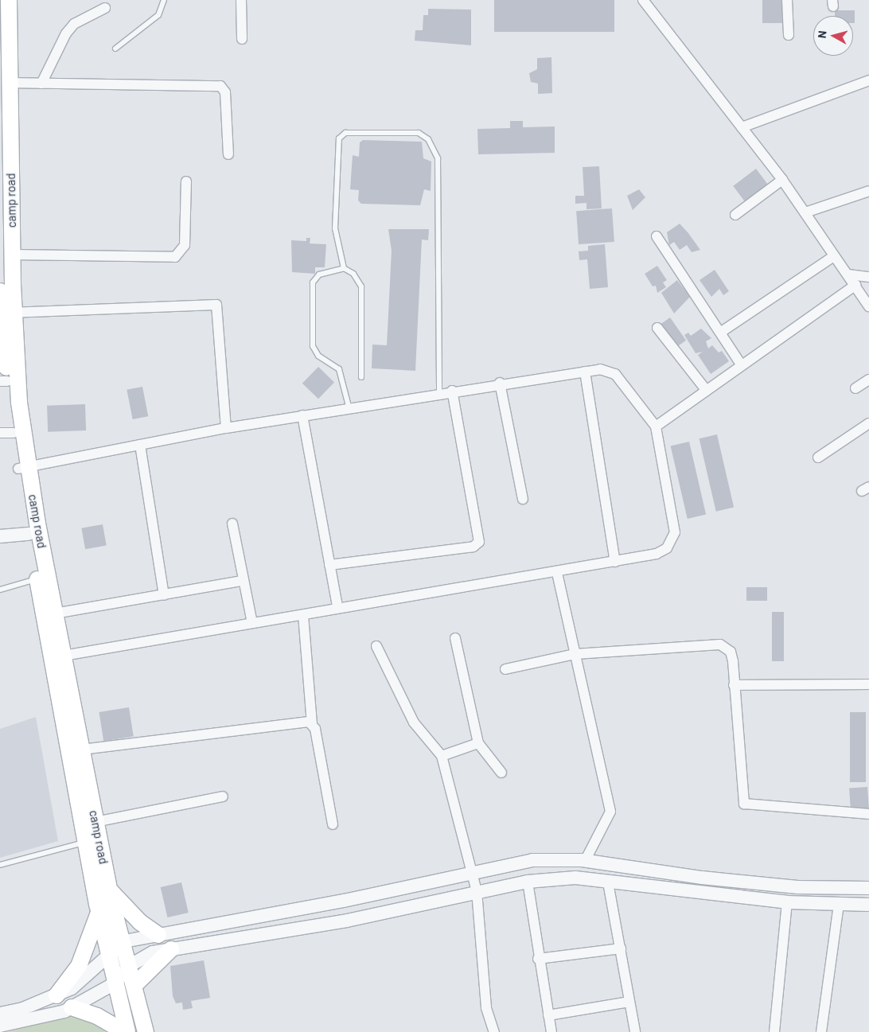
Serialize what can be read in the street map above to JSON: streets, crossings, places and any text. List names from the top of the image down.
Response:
{
  "streets": {
    "main road": ["camp road"]
  },
  "north": "left"
}
